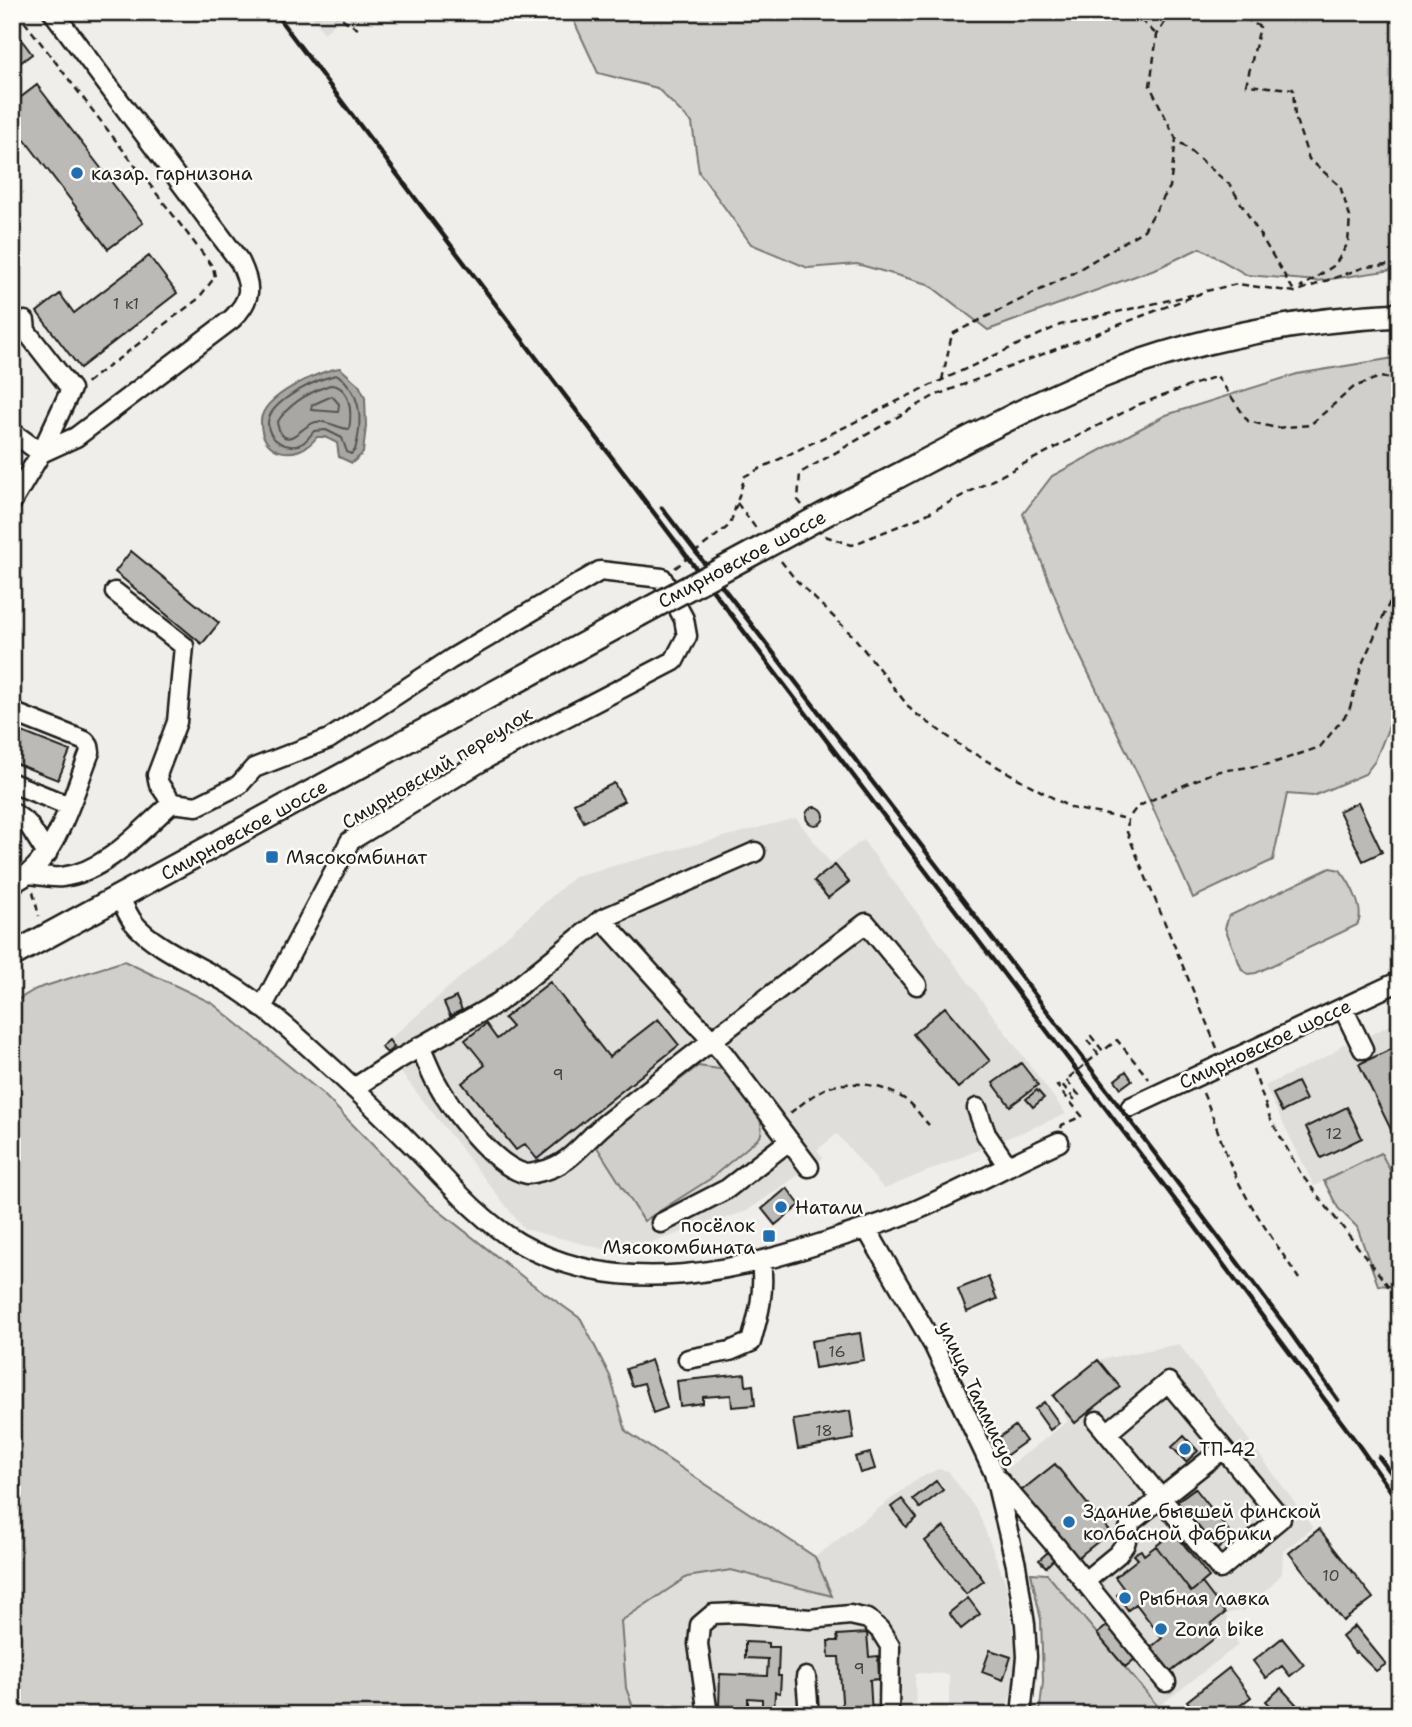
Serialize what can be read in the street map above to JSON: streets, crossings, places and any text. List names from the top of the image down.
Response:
{
  "streets": {
    "main road": ["Смирновское шоссе"],
    "street": ["Смирновский переулок", "улица Таммисуо"]
  },
  "places": {
    "other": [
      "казар. гарнизона",
      "Натали",
      "ТП-42",
      "Здание бывшей финской колбасной фабрики",
      "Рыбная лавка",
      "Zona bike"
    ],
    "transit": ["Мясокомбинат", "посёлок Мясокомбината"]
  },
  "house_numbers": [
    "1 к1",
    "9",
    "12",
    "16",
    "18",
    "10",
    "9"
  ]
}
